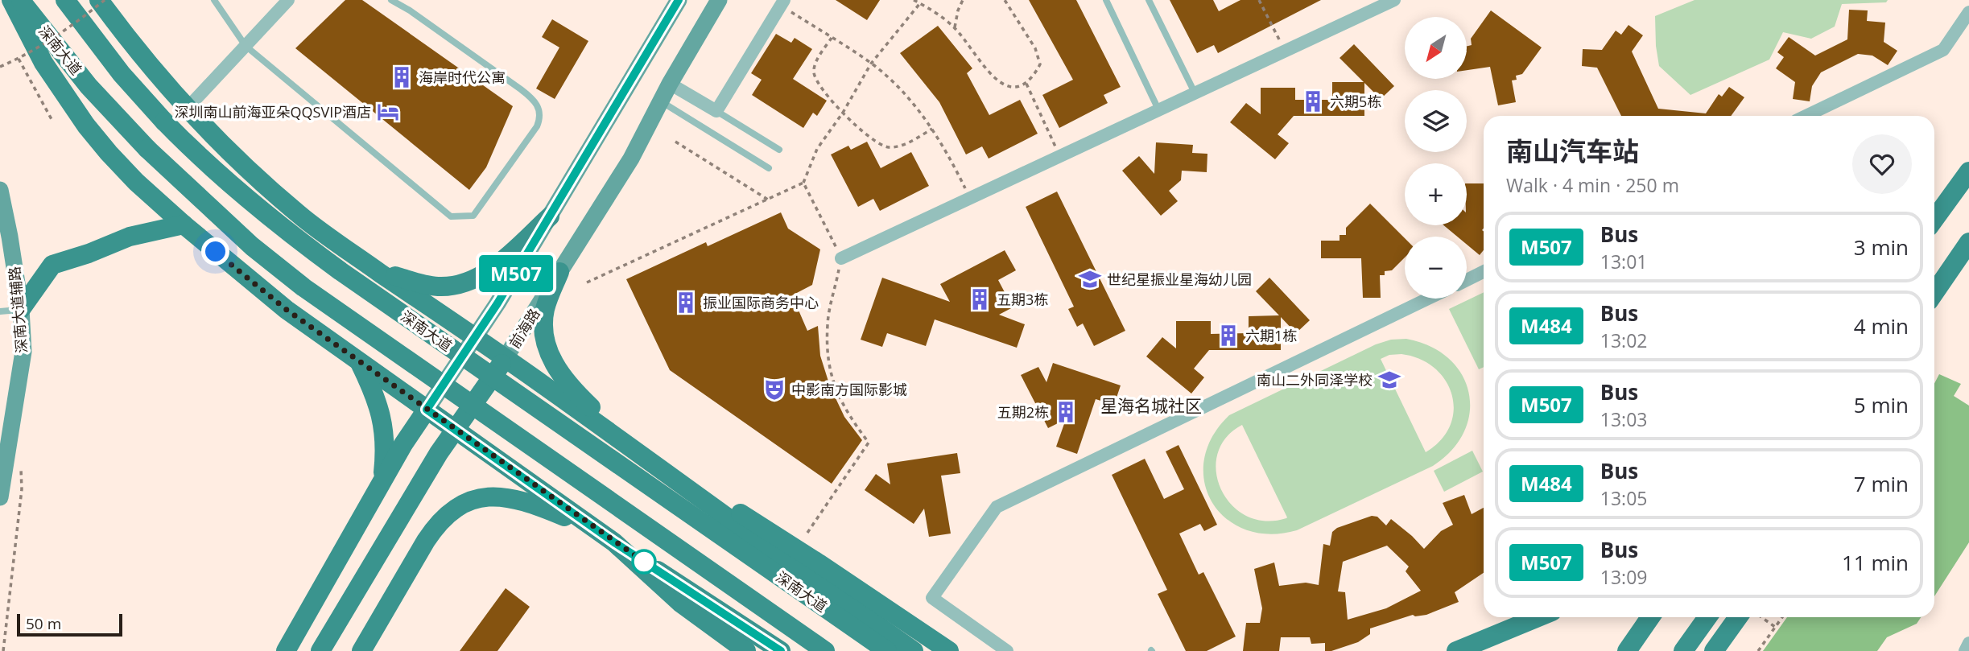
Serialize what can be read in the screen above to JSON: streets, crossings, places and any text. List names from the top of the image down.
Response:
{
  "streets": {
    "main road": ["深南大道", "深南大道辅路", "前海路"]
  },
  "crossings": [
    ["深南大道", "前海路"]
  ],
  "districts": ["星海名城社区"],
  "places": {
    "building": [
      "海岸时代公寓",
      "六期5栋",
      "五期3栋",
      "振业国际商务中心",
      "六期1栋",
      "五期2栋"
    ],
    "hotel": ["深圳南山前海亚朵QQSVIP酒店"],
    "school or university": ["世纪星振业星海幼儿园", "南山二外同泽学校"],
    "theatre": ["中影南方国际影城"]
  },
  "lines": ["bus line M507"],
  "scale_bar": "50 m",
  "north": "bottom left",
  "page": {
    "on_map": "M507",
    "map_buttons": ["+", "−"],
    "heading": ["南山汽车站", "Walk · 4 min · 250 m"],
    "list": [
      {
        "mark": "M507",
        "name": "Bus",
        "note": "13:01",
        "value": "3 min"
      },
      {
        "mark": "M484",
        "name": "Bus",
        "note": "13:02",
        "value": "4 min"
      },
      {
        "mark": "M507",
        "name": "Bus",
        "note": "13:03",
        "value": "5 min"
      },
      {
        "mark": "M484",
        "name": "Bus",
        "note": "13:05",
        "value": "7 min"
      },
      {
        "mark": "M507",
        "name": "Bus",
        "note": "13:09",
        "value": "11 min"
      }
    ],
    "scale": "50 m"
  }
}
